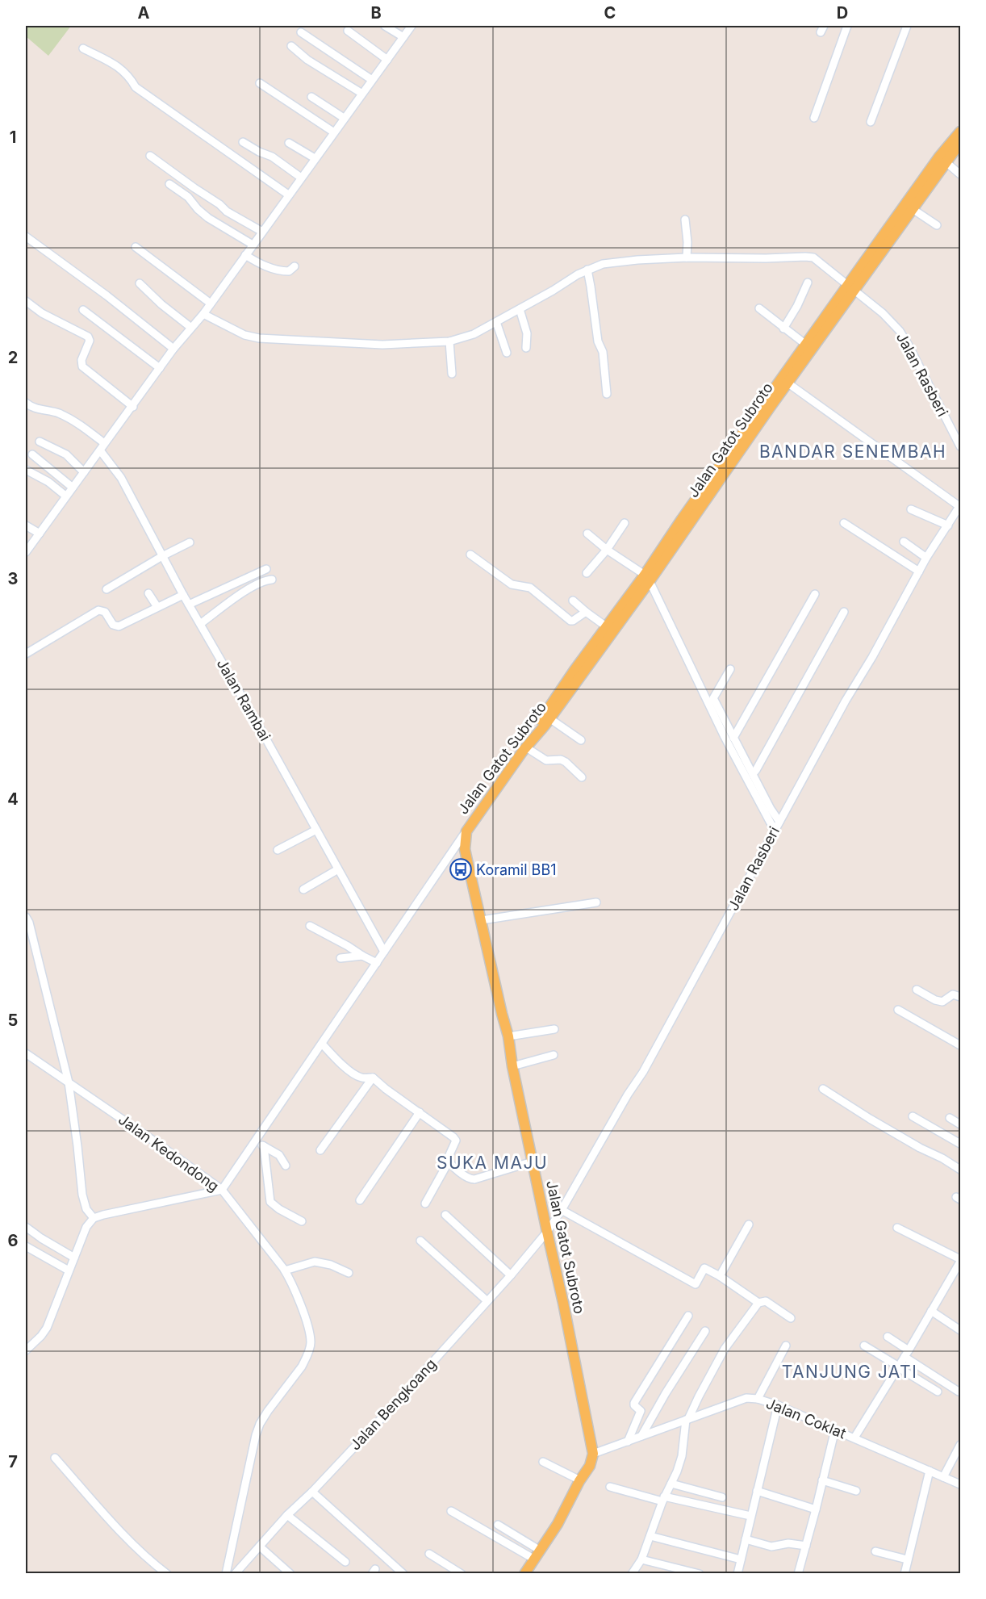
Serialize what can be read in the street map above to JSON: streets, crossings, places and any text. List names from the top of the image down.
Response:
{
  "streets": {
    "main road": ["Jalan Gatot Subroto"],
    "street": [
      "Jalan Rasberi",
      "Jalan Rambai",
      "Jalan Kedondong",
      "Jalan Bengkoang",
      "Jalan Coklat"
    ]
  },
  "crossings": [
    ["Jalan Rasberi", "Jalan Gatot Subroto"],
    ["Jalan Rasberi", "Jalan Bengkoang"],
    ["Jalan Gatot Subroto", "Jalan Bengkoang"],
    ["Jalan Gatot Subroto", "Jalan Coklat"]
  ],
  "districts": ["BANDAR SENEMBAH", "SUKA MAJU", "TANJUNG JATI"],
  "places": {
    "bus stop": ["Koramil BB1"]
  },
  "grid": {
    "columns": [
      "A",
      "B",
      "C",
      "D"
    ],
    "rows": [
      "1",
      "2",
      "3",
      "4",
      "5",
      "6",
      "7"
    ]
  }
}
